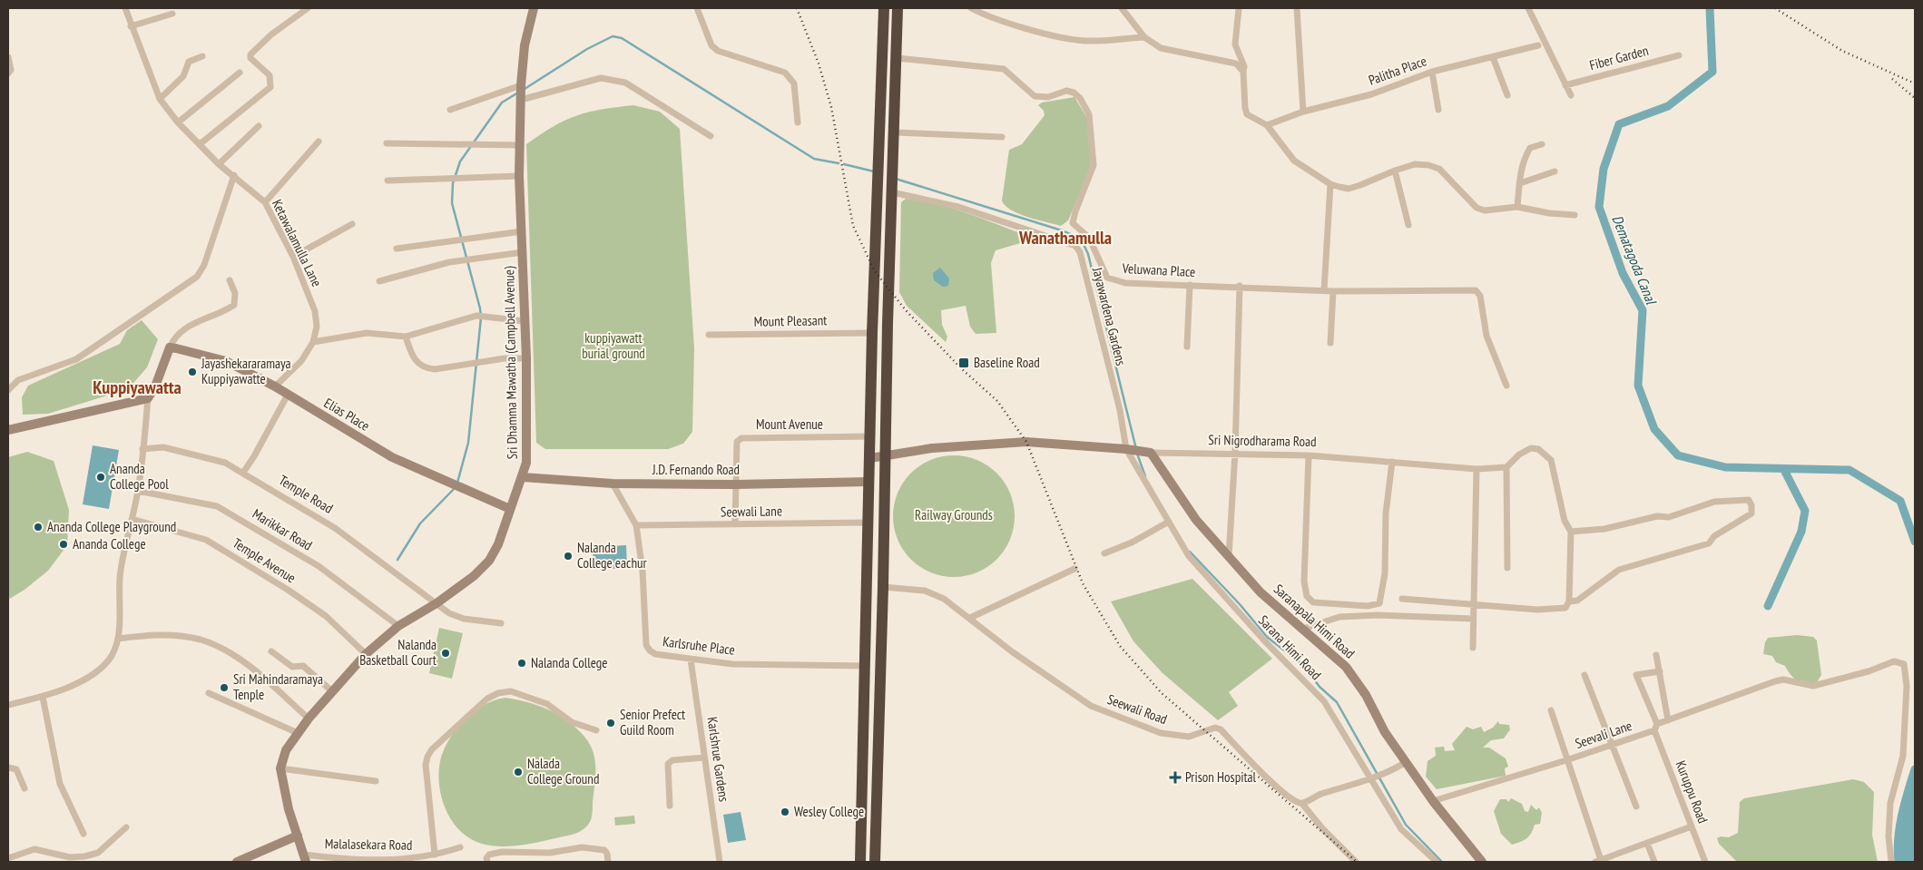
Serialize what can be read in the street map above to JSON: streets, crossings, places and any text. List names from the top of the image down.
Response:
{
  "streets": {
    "street": [
      "Fiber Garden",
      "Palitha Place",
      "Ketawalamulla Lane",
      "Veluwana Place",
      "Jayawardena Gardens",
      "Mount Pleasant",
      "Sri Dhamma Mawatha (Campbell Avenue)",
      "Elias Place",
      "Mount Avenue",
      "Sri Nigrodharama Road",
      "J.D. Fernando Road",
      "Temple Road",
      "Seewali Lane",
      "Marikkar Road",
      "Temple Avenue",
      "Saranapala Himi Road",
      "Karlsruhe Place",
      "Sarana Himi Road",
      "Seewali Road",
      "Seevali Lane",
      "Karlshrue Gardens",
      "Kuruppu Road",
      "Malalasekara Road"
    ]
  },
  "crossings": [
    ["Ketawalamulla Lane", "Elias Place"],
    ["Jayawardena Gardens", "Sri Nigrodharama Road"],
    ["Jayawardena Gardens", "Sarana Himi Road"],
    ["Sri Dhamma Mawatha (Campbell Avenue)", "Elias Place"],
    ["Sri Dhamma Mawatha (Campbell Avenue)", "J.D. Fernando Road"],
    ["Sri Dhamma Mawatha (Campbell Avenue)", "Temple Road"],
    ["Sri Dhamma Mawatha (Campbell Avenue)", "Marikkar Road"],
    ["Sri Dhamma Mawatha (Campbell Avenue)", "Temple Avenue"],
    ["Mount Avenue", "J.D. Fernando Road"],
    ["Mount Avenue", "Seewali Lane"],
    ["Sri Nigrodharama Road", "Saranapala Himi Road"],
    ["Sri Nigrodharama Road", "Sarana Himi Road"],
    ["J.D. Fernando Road", "Karlsruhe Place"],
    ["Seewali Lane", "Karlsruhe Place"],
    ["Saranapala Himi Road", "Seevali Lane"],
    ["Karlsruhe Place", "Karlshrue Gardens"],
    ["Seevali Lane", "Kuruppu Road"]
  ],
  "districts": ["Wanathamulla", "Kuppiyawatta"],
  "water": ["Dematagoda Canal"],
  "parks": ["kuppiyawatt burial ground", "Railway Grounds"],
  "places": {
    "transit": ["Baseline Road"],
    "other": [
      "Jayashekararamaya Kuppiyawatte",
      "Ananda College Pool",
      "Ananda College Playground",
      "Ananda College",
      "Nalanda College eachur",
      "Nalanda Basketball Court",
      "Nalanda College",
      "Sri Mahindaramaya Tenple",
      "Senior Prefect Guild Room",
      "Nalada College Ground",
      "Wesley College"
    ],
    "health": ["Prison Hospital"]
  }
}
